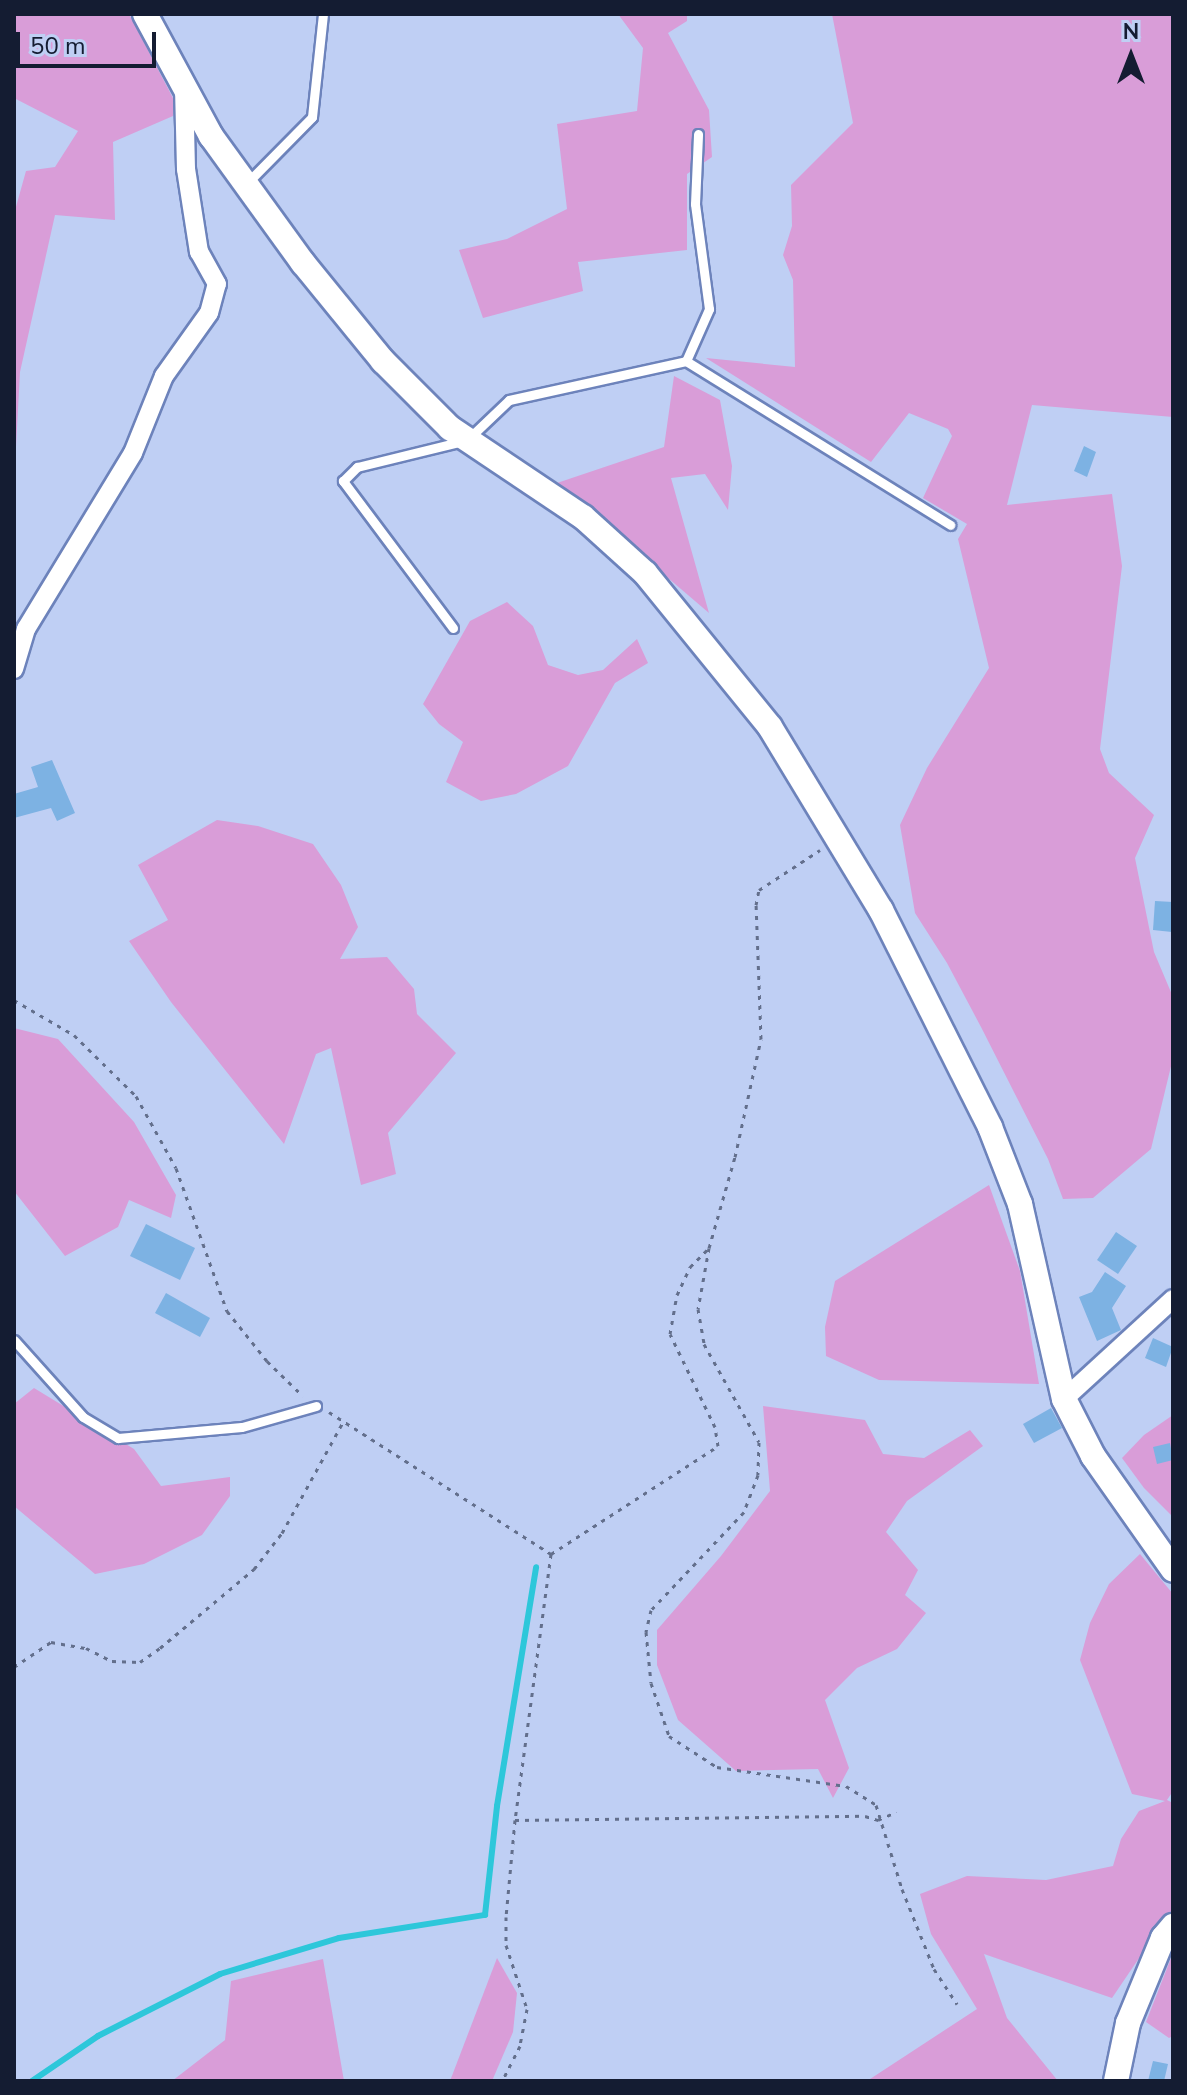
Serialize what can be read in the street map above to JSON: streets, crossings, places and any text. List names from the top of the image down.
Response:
{
  "scale_bar": "50 m",
  "north": "top"
}
